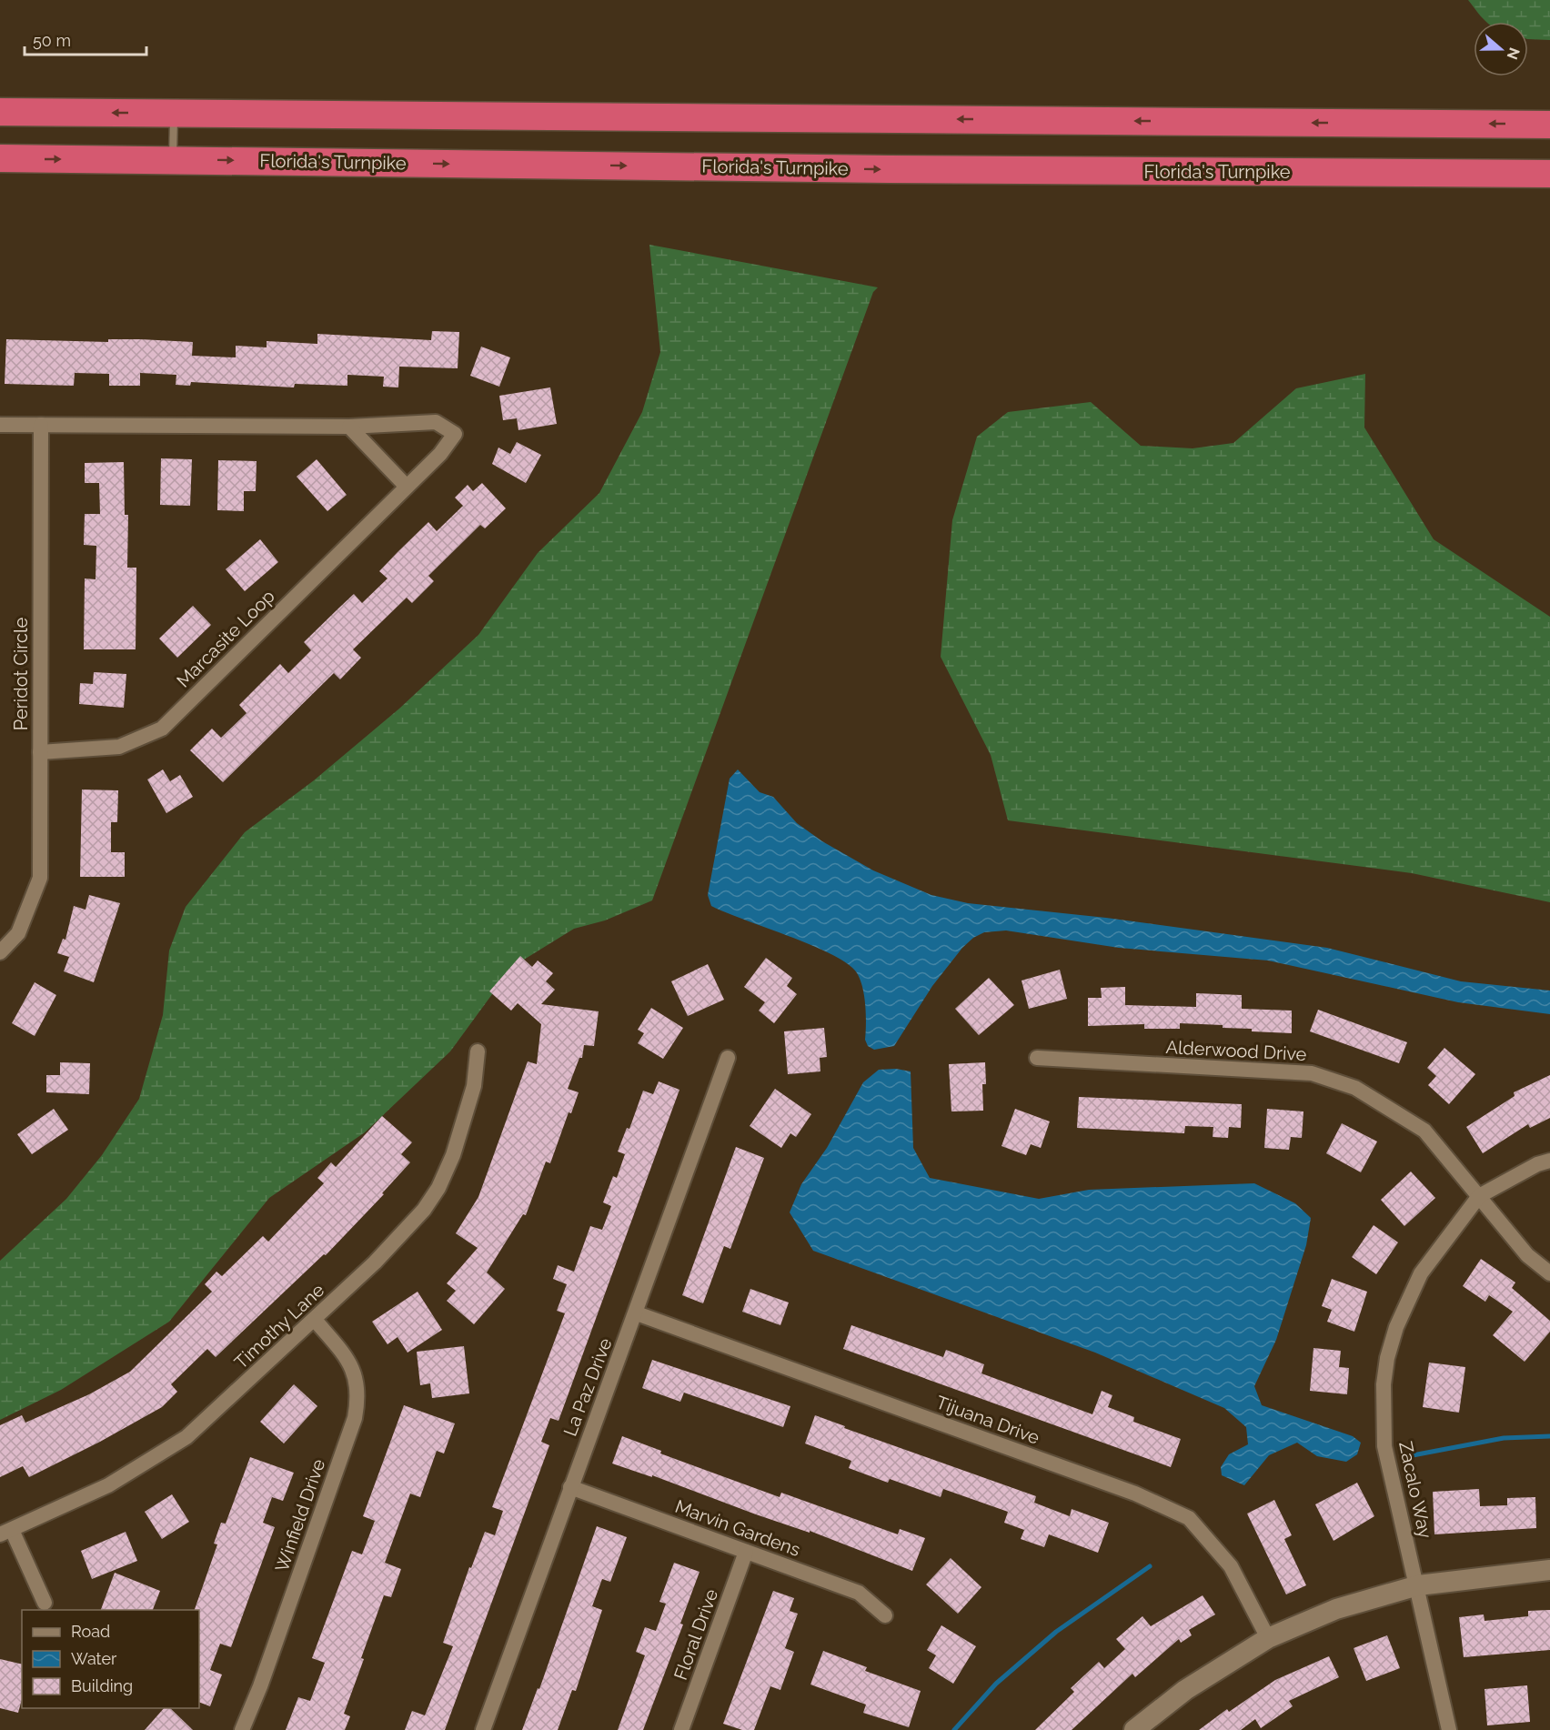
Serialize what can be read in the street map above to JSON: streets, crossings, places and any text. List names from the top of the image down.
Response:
{
  "streets": {
    "highway": ["Florida's Turnpike"],
    "street": [
      "Marcasite Loop",
      "Peridot Circle",
      "Alderwood Drive",
      "Timothy Lane",
      "La Paz Drive",
      "Tijuana Drive",
      "Zacalo Way",
      "Winfield Drive",
      "Marvin Gardens",
      "Floral Drive"
    ]
  },
  "crossings": [
    ["Marcasite Loop", "Peridot Circle"],
    ["Alderwood Drive", "Zacalo Way"],
    ["Timothy Lane", "Winfield Drive"],
    ["La Paz Drive", "Tijuana Drive"],
    ["La Paz Drive", "Marvin Gardens"],
    ["Marvin Gardens", "Floral Drive"]
  ],
  "legend": ["Road", "Water", "Building"],
  "scale_bar": "50 m",
  "north": "right"
}
